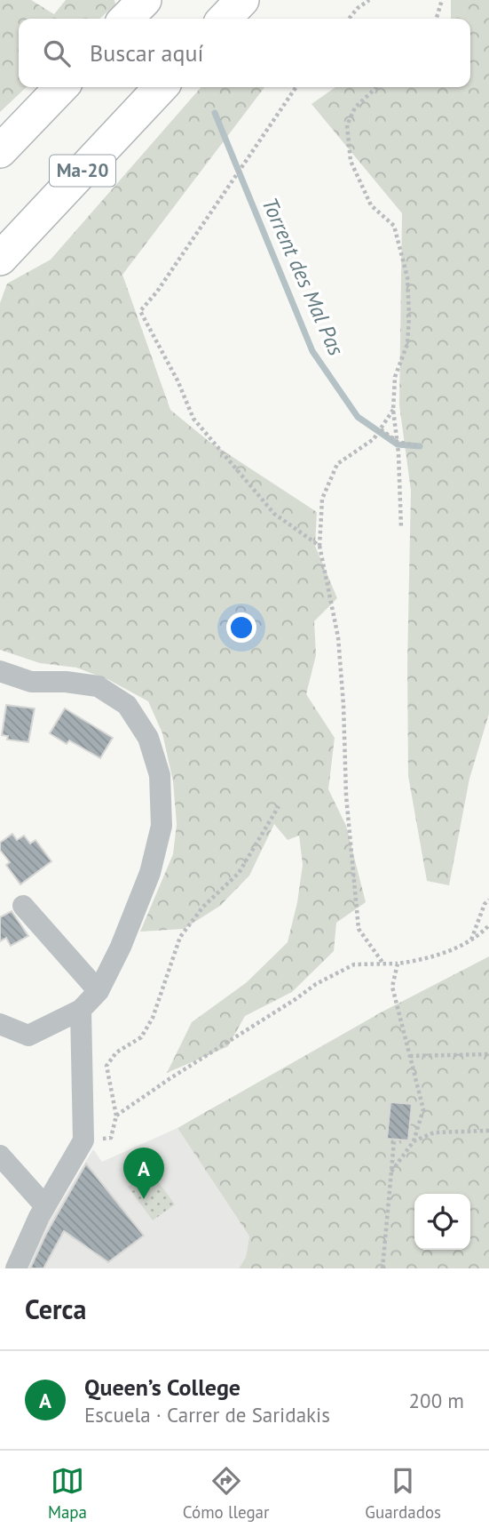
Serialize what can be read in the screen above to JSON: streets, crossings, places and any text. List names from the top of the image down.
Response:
{
  "streets": {
    "highway": ["Ma-20"]
  },
  "water": ["Torrent des Mal Pas"],
  "page": {
    "search": "Buscar aquí",
    "pins": "A",
    "heading": "Cerca",
    "list": [
      {
        "mark": "A",
        "name": "Queen’s College",
        "note": "Escuela · Carrer de Saridakis",
        "value": "200 m"
      }
    ],
    "nav": ["Mapa", "Cómo llegar", "Guardados"]
  }
}
